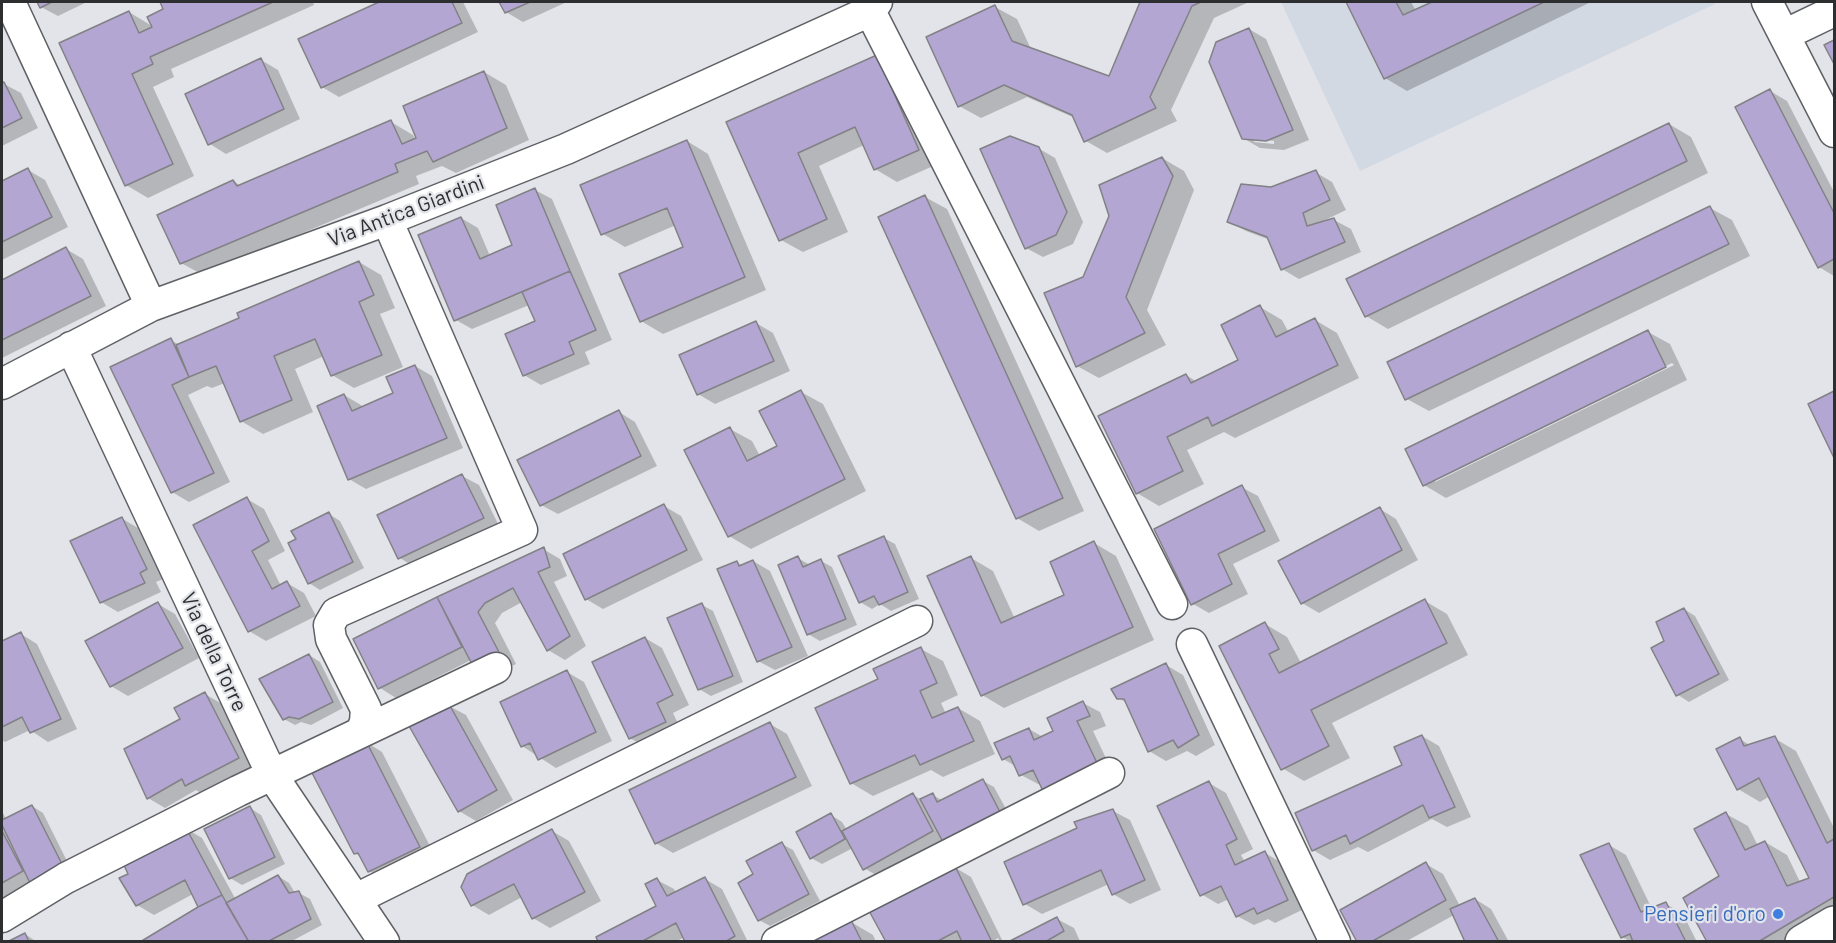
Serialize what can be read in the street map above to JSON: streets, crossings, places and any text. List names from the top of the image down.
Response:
{
  "streets": {
    "street": ["Via Antica Giardini", "Via della Torre"]
  },
  "crossings": [
    ["Via Antica Giardini", "Via della Torre"]
  ],
  "places": ["Pensieri d'oro"]
}
